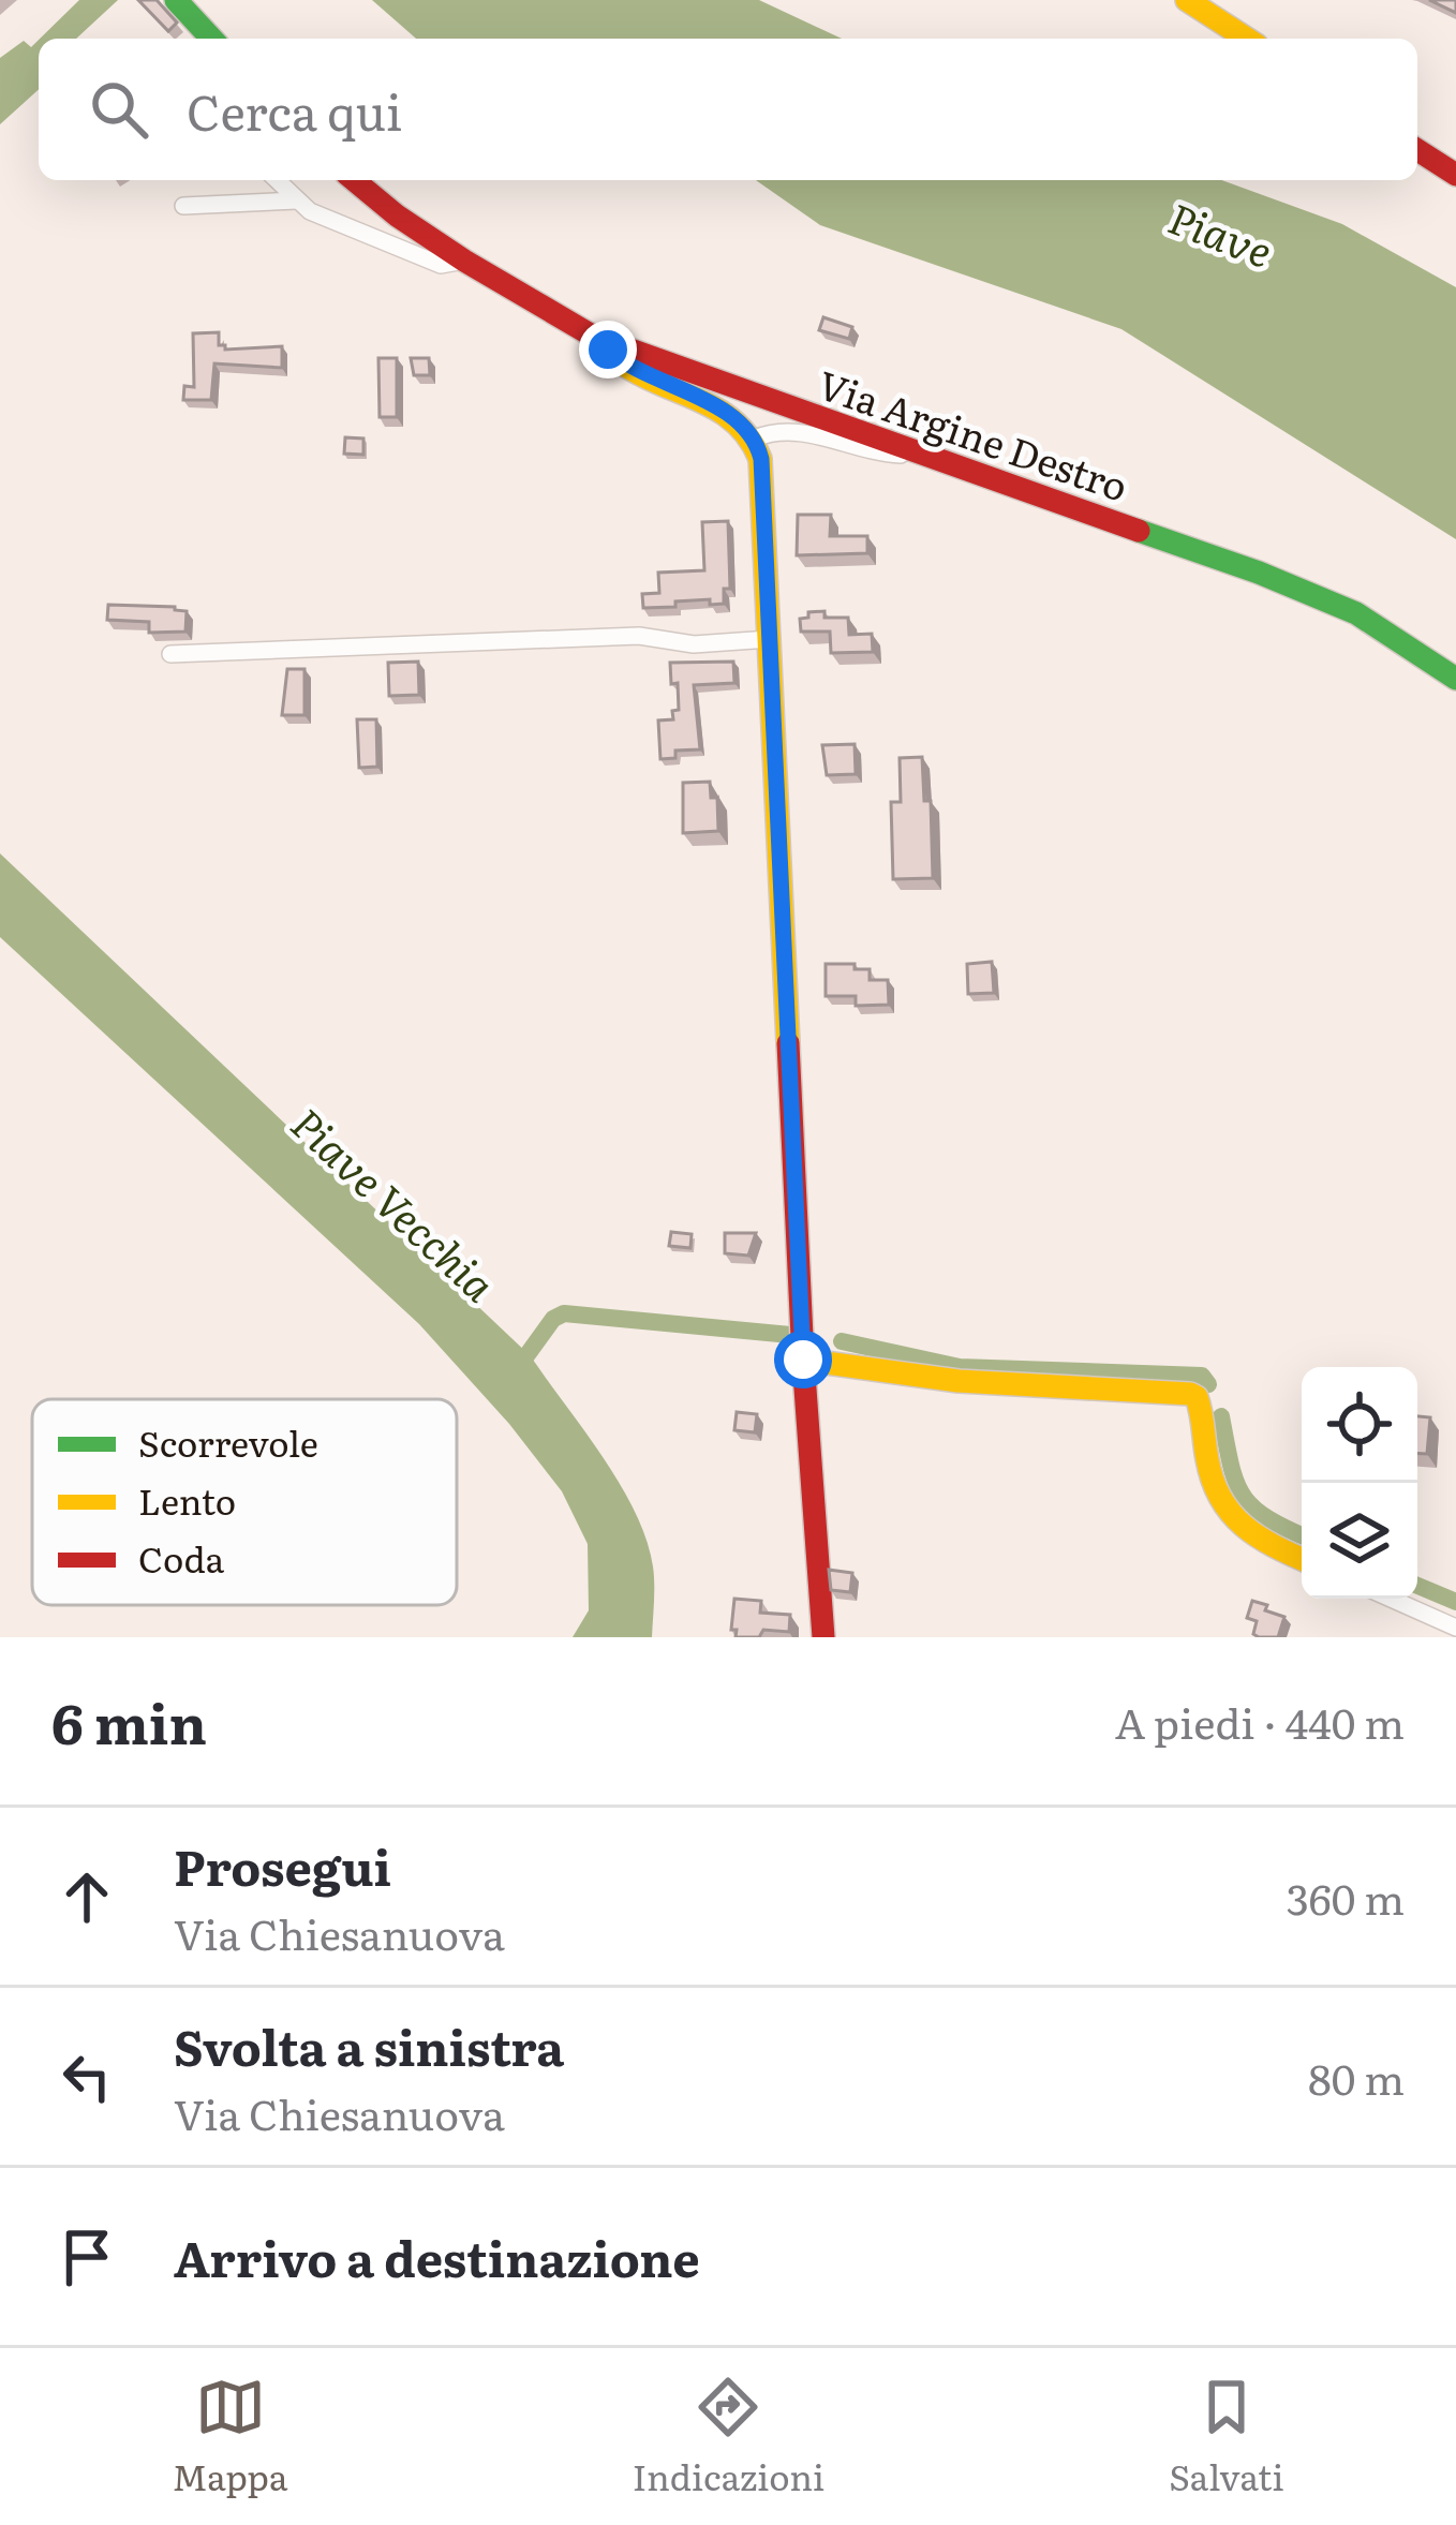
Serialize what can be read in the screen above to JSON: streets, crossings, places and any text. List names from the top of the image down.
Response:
{
  "streets": {
    "street": ["Via Argine Destro"]
  },
  "water": ["Piave", "Piave Vecchia"],
  "legend": ["Scorrevole", "Lento", "Coda"],
  "page": {
    "search": "Cerca qui",
    "heading": ["6 min", "A piedi · 440 m"],
    "list": [
      ["Prosegui", "Via Chiesanuova", "360 m"],
      ["Svolta a sinistra", "Via Chiesanuova", "80 m"],
      "Arrivo a destinazione"
    ],
    "nav": ["Mappa", "Indicazioni", "Salvati"]
  }
}
